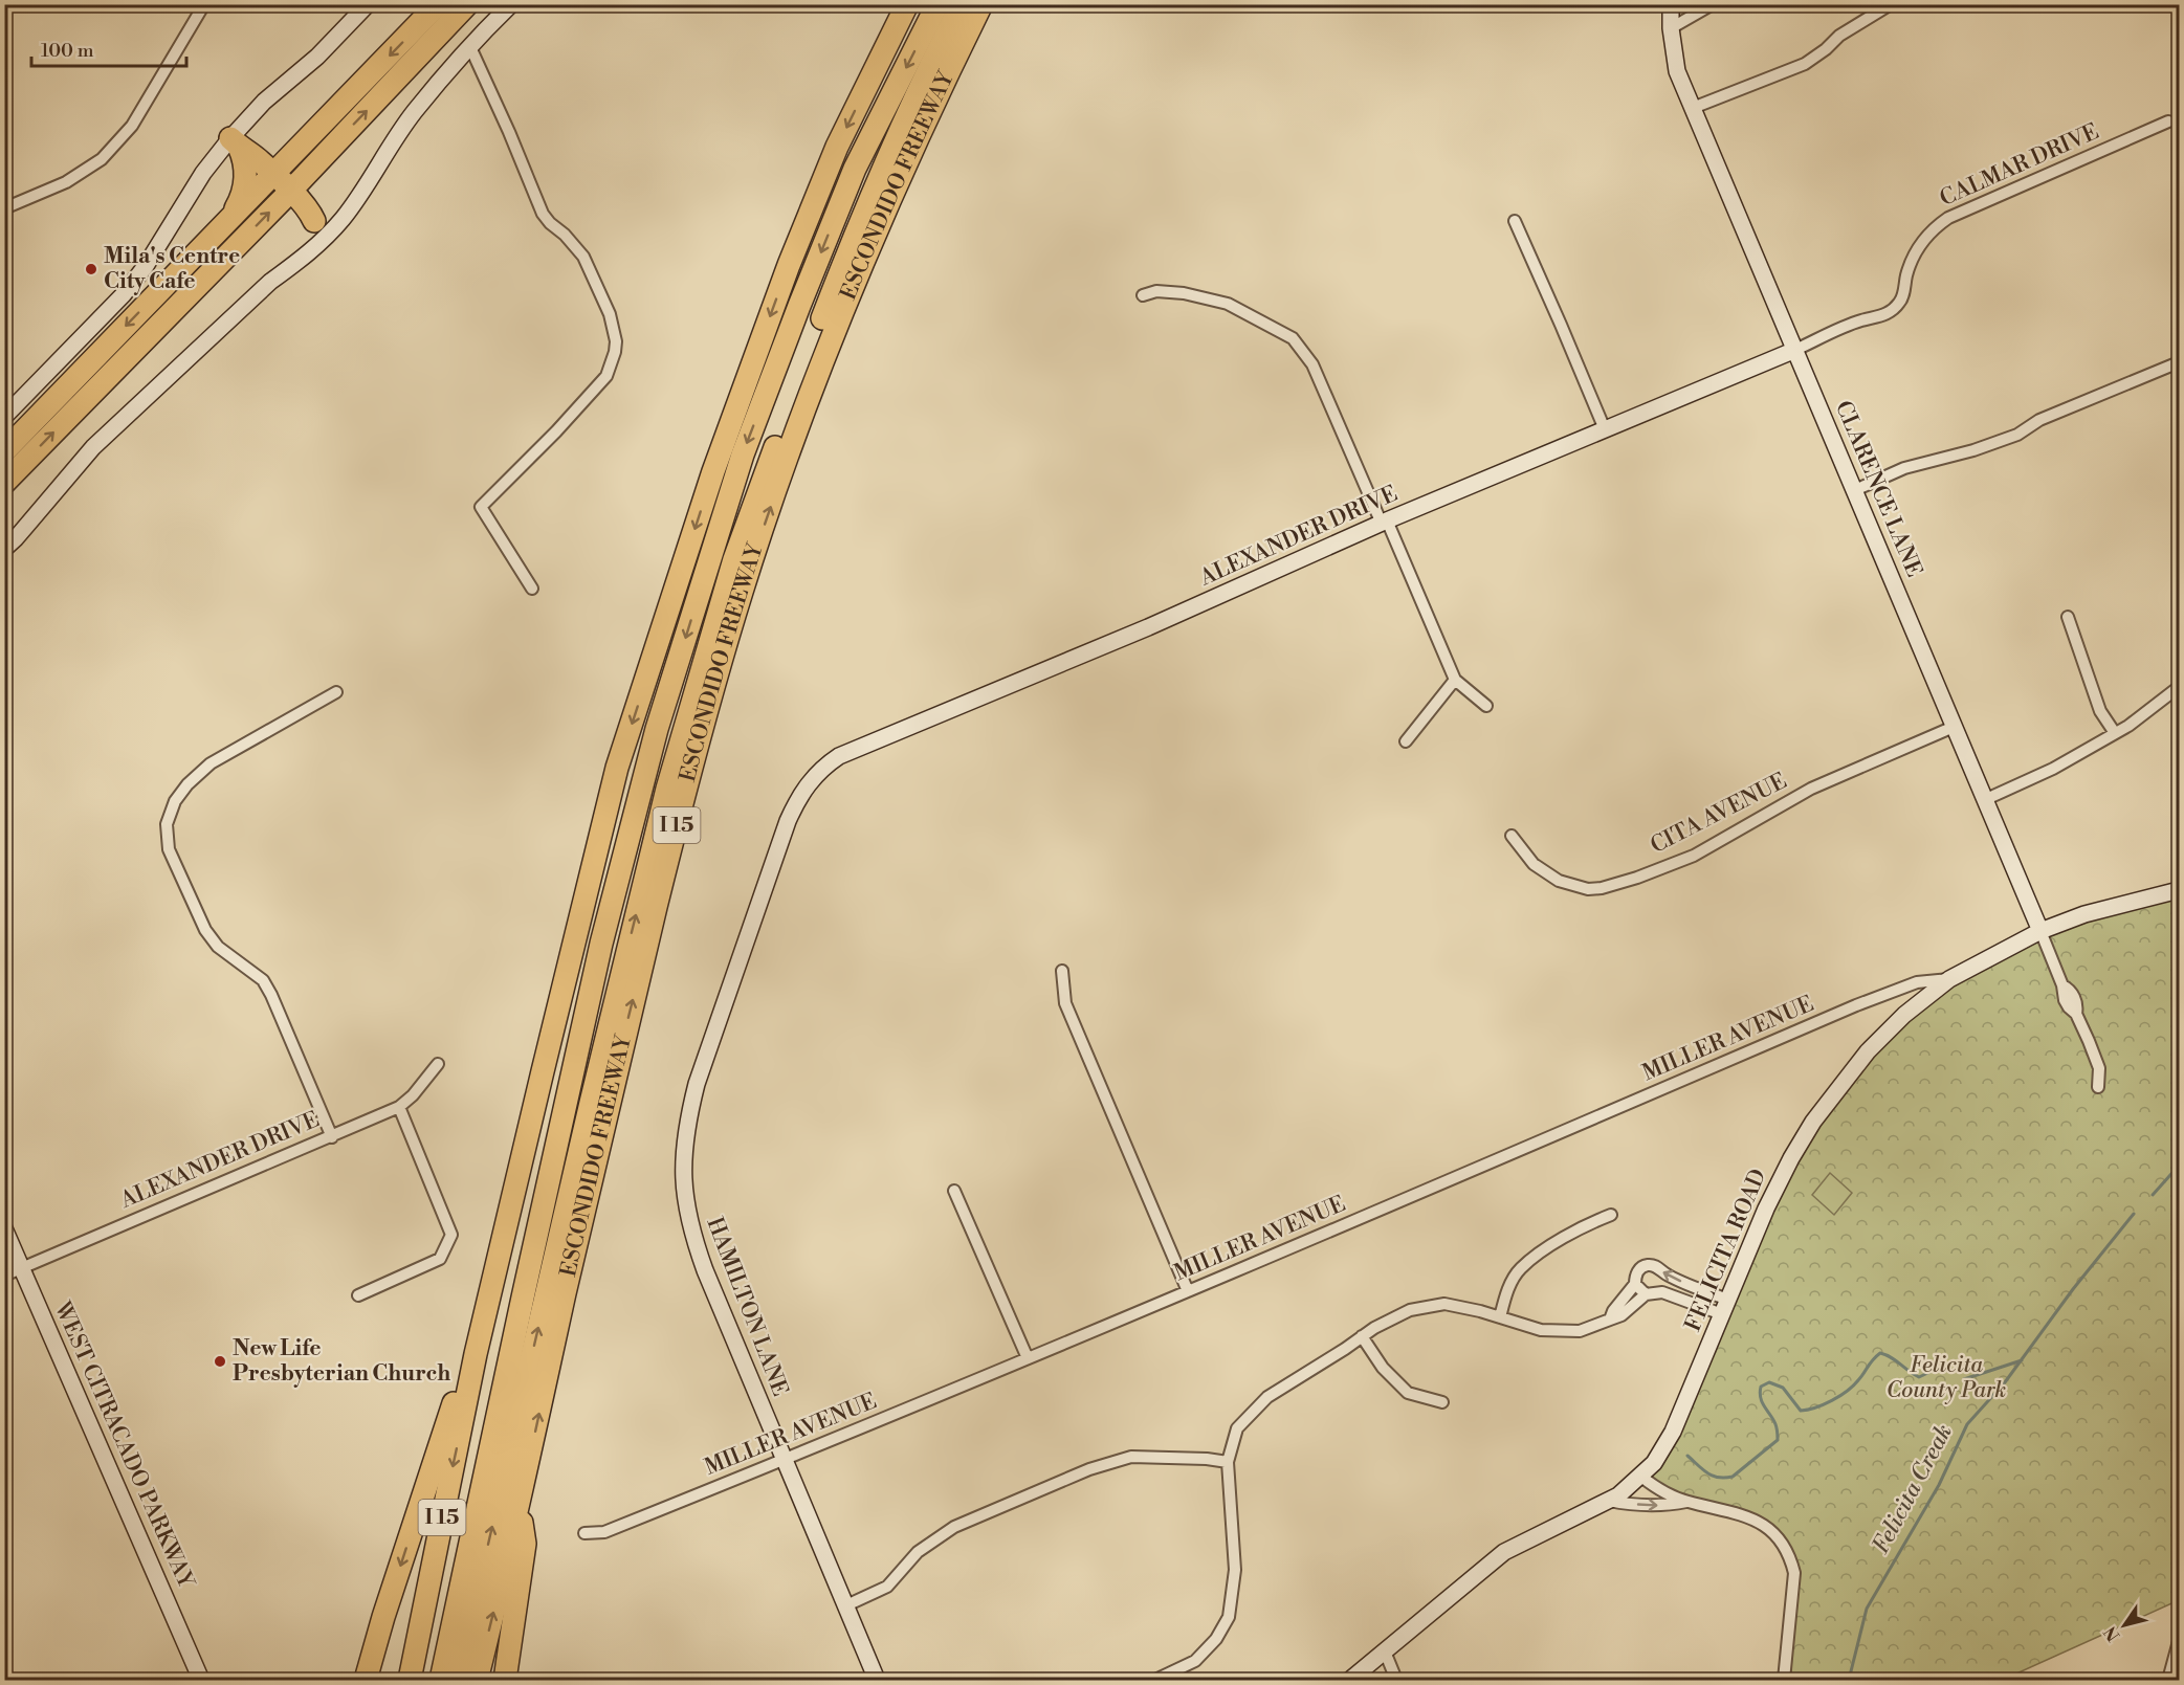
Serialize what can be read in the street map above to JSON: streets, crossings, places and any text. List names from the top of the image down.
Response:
{
  "streets": {
    "highway": ["ESCONDIDO FREEWAY", "I 15"],
    "street": [
      "CALMAR DRIVE",
      "CLARENCE LANE",
      "ALEXANDER DRIVE",
      "CITA AVENUE",
      "MILLER AVENUE",
      "FELICITA ROAD",
      "HAMILTON LANE",
      "WEST CITRACADO PARKWAY"
    ]
  },
  "crossings": [
    ["CALMAR DRIVE", "CLARENCE LANE"],
    ["CALMAR DRIVE", "ALEXANDER DRIVE"],
    ["CLARENCE LANE", "ALEXANDER DRIVE"],
    ["CLARENCE LANE", "CITA AVENUE"],
    ["CLARENCE LANE", "FELICITA ROAD"],
    ["ALEXANDER DRIVE", "HAMILTON LANE"],
    ["ALEXANDER DRIVE", "WEST CITRACADO PARKWAY"],
    ["MILLER AVENUE", "FELICITA ROAD"],
    ["MILLER AVENUE", "HAMILTON LANE"]
  ],
  "water": ["Felicita Creak"],
  "parks": ["Felicita County Park"],
  "places": ["Mila's Centre City Cafe", "New Life Presbyterian Church"],
  "scale_bar": "100 m",
  "north": "bottom left"
}
